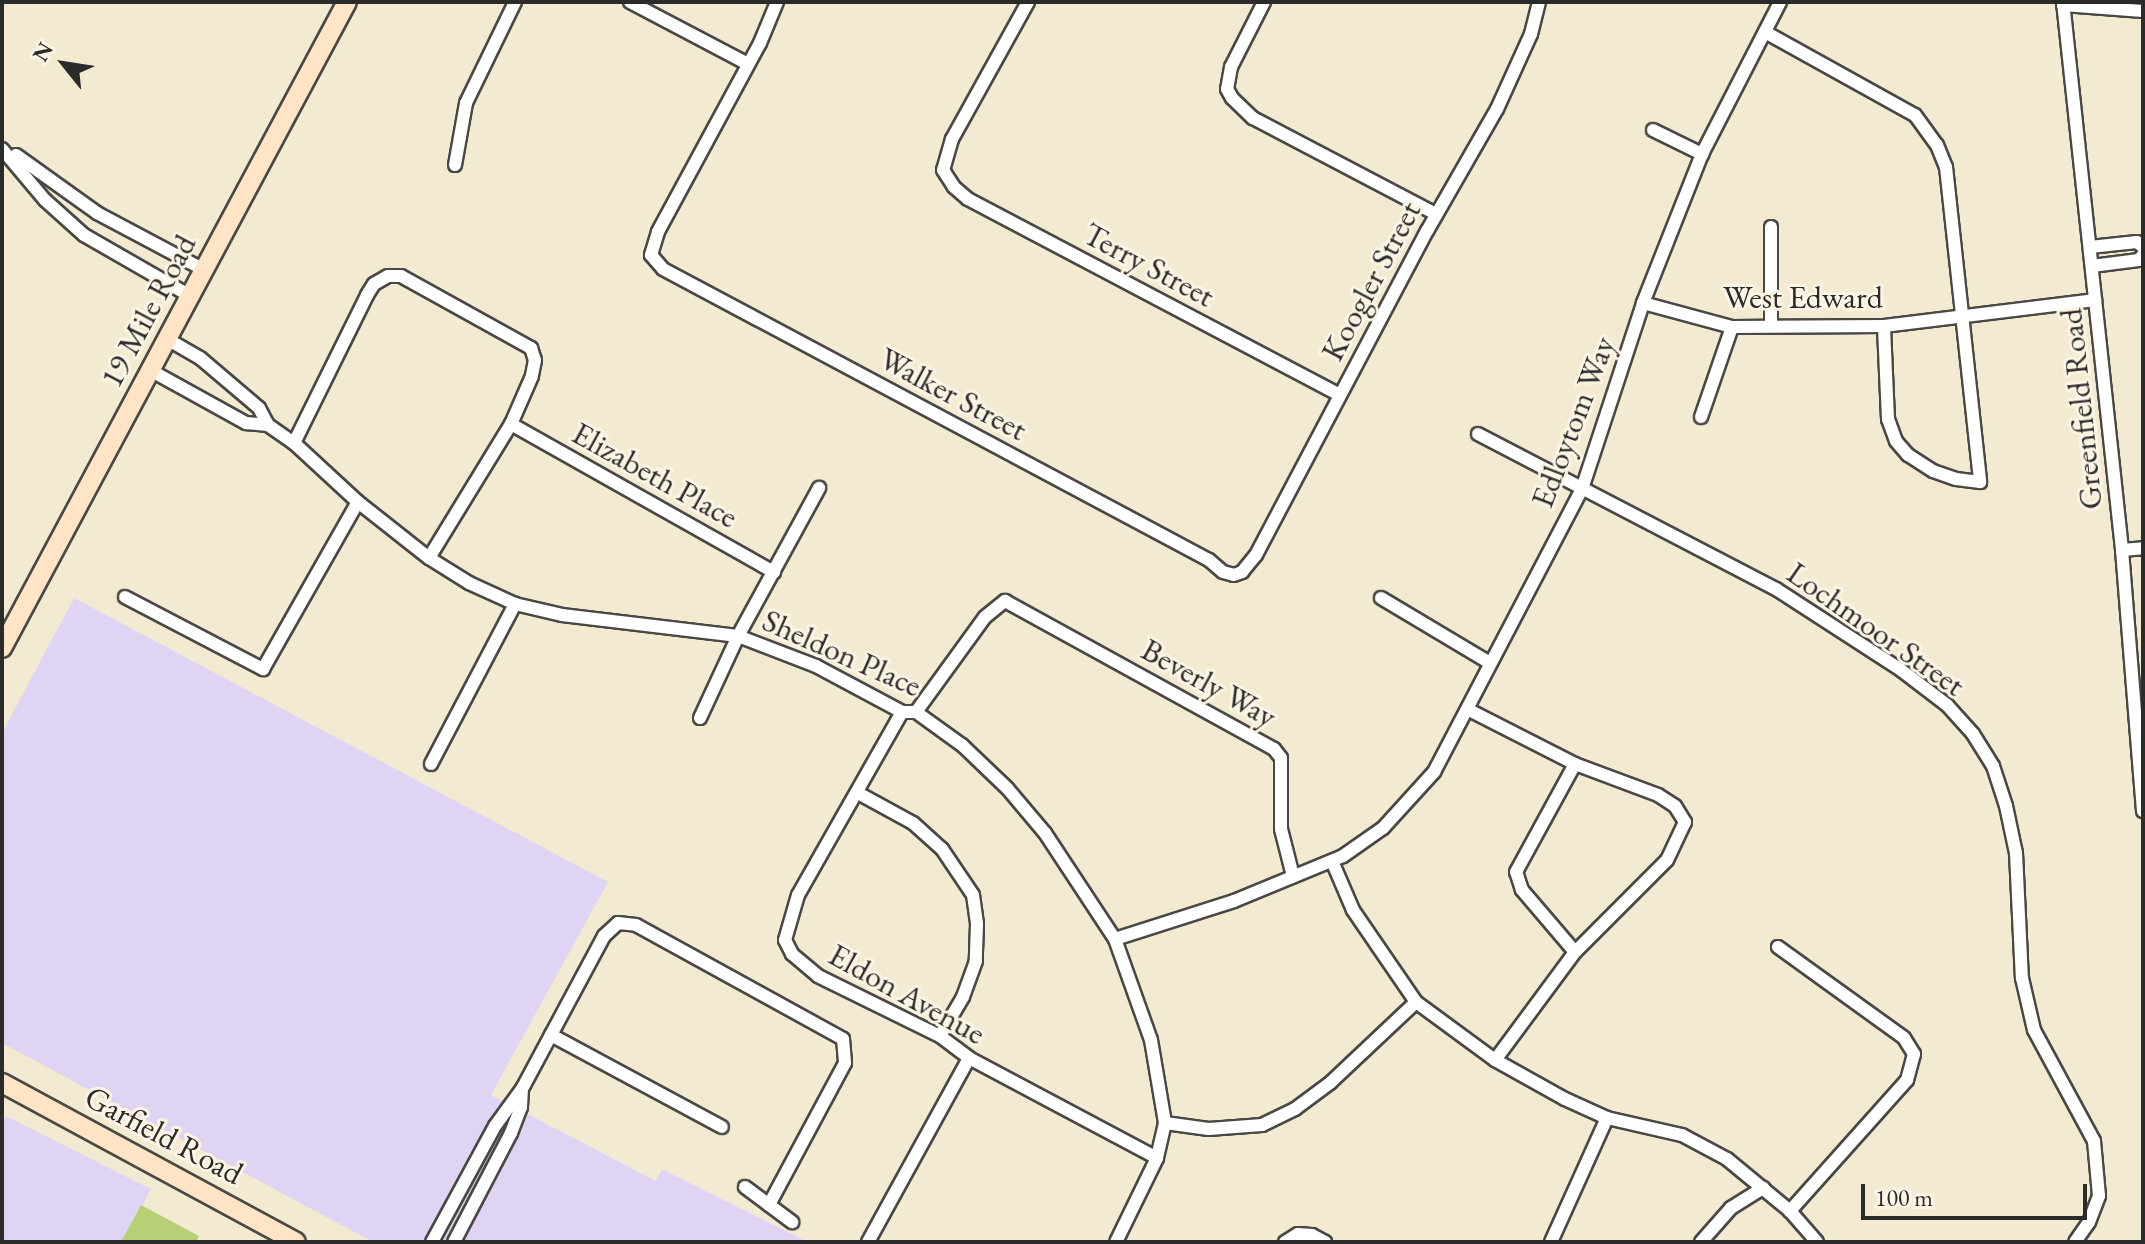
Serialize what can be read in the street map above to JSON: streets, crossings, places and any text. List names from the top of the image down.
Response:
{
  "streets": {
    "street": [
      "Terry Street",
      "Koogler Street",
      "West Edward",
      "19 Mile Road",
      "Walker Street",
      "Greenfield Road",
      "Edloytom Way",
      "Elizabeth Place",
      "Lochmoor Street",
      "Sheldon Place",
      "Beverly Way",
      "Eldon Avenue",
      "Garfield Road"
    ]
  },
  "crossings": [
    ["Terry Street", "Koogler Street"],
    ["Koogler Street", "Walker Street"],
    ["West Edward", "Greenfield Road"],
    ["West Edward", "Edloytom Way"],
    ["19 Mile Road", "Sheldon Place"],
    ["Edloytom Way", "Lochmoor Street"],
    ["Edloytom Way", "Beverly Way"],
    ["Sheldon Place", "Beverly Way"],
    ["Sheldon Place", "Eldon Avenue"],
    ["Beverly Way", "Eldon Avenue"]
  ],
  "scale_bar": "100 m",
  "north": "top left"
}
